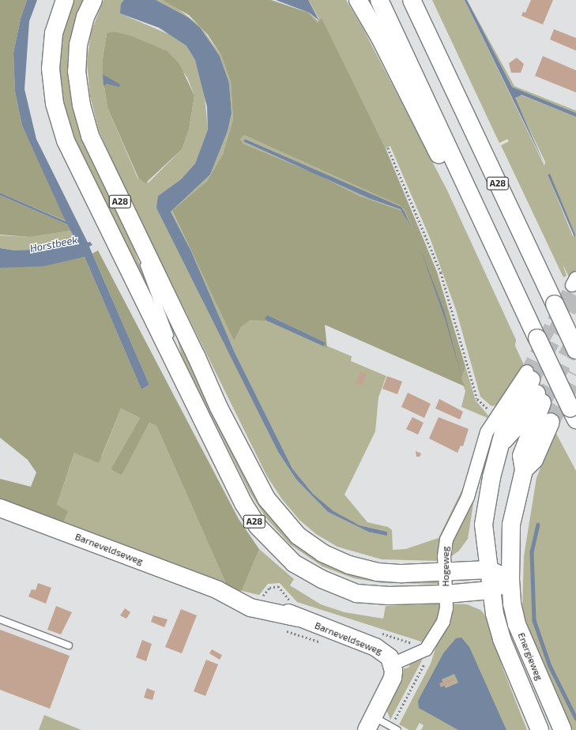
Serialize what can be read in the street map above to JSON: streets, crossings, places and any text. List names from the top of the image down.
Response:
{
  "streets": {
    "main road": ["A28", "Barneveldseweg", "Energieweg"],
    "street": ["Hogeweg"]
  },
  "crossings": [
    ["A28", "Hogeweg"],
    ["A28", "Energieweg"],
    ["Barneveldseweg", "Hogeweg"]
  ],
  "water": ["Horstbeek"]
}
